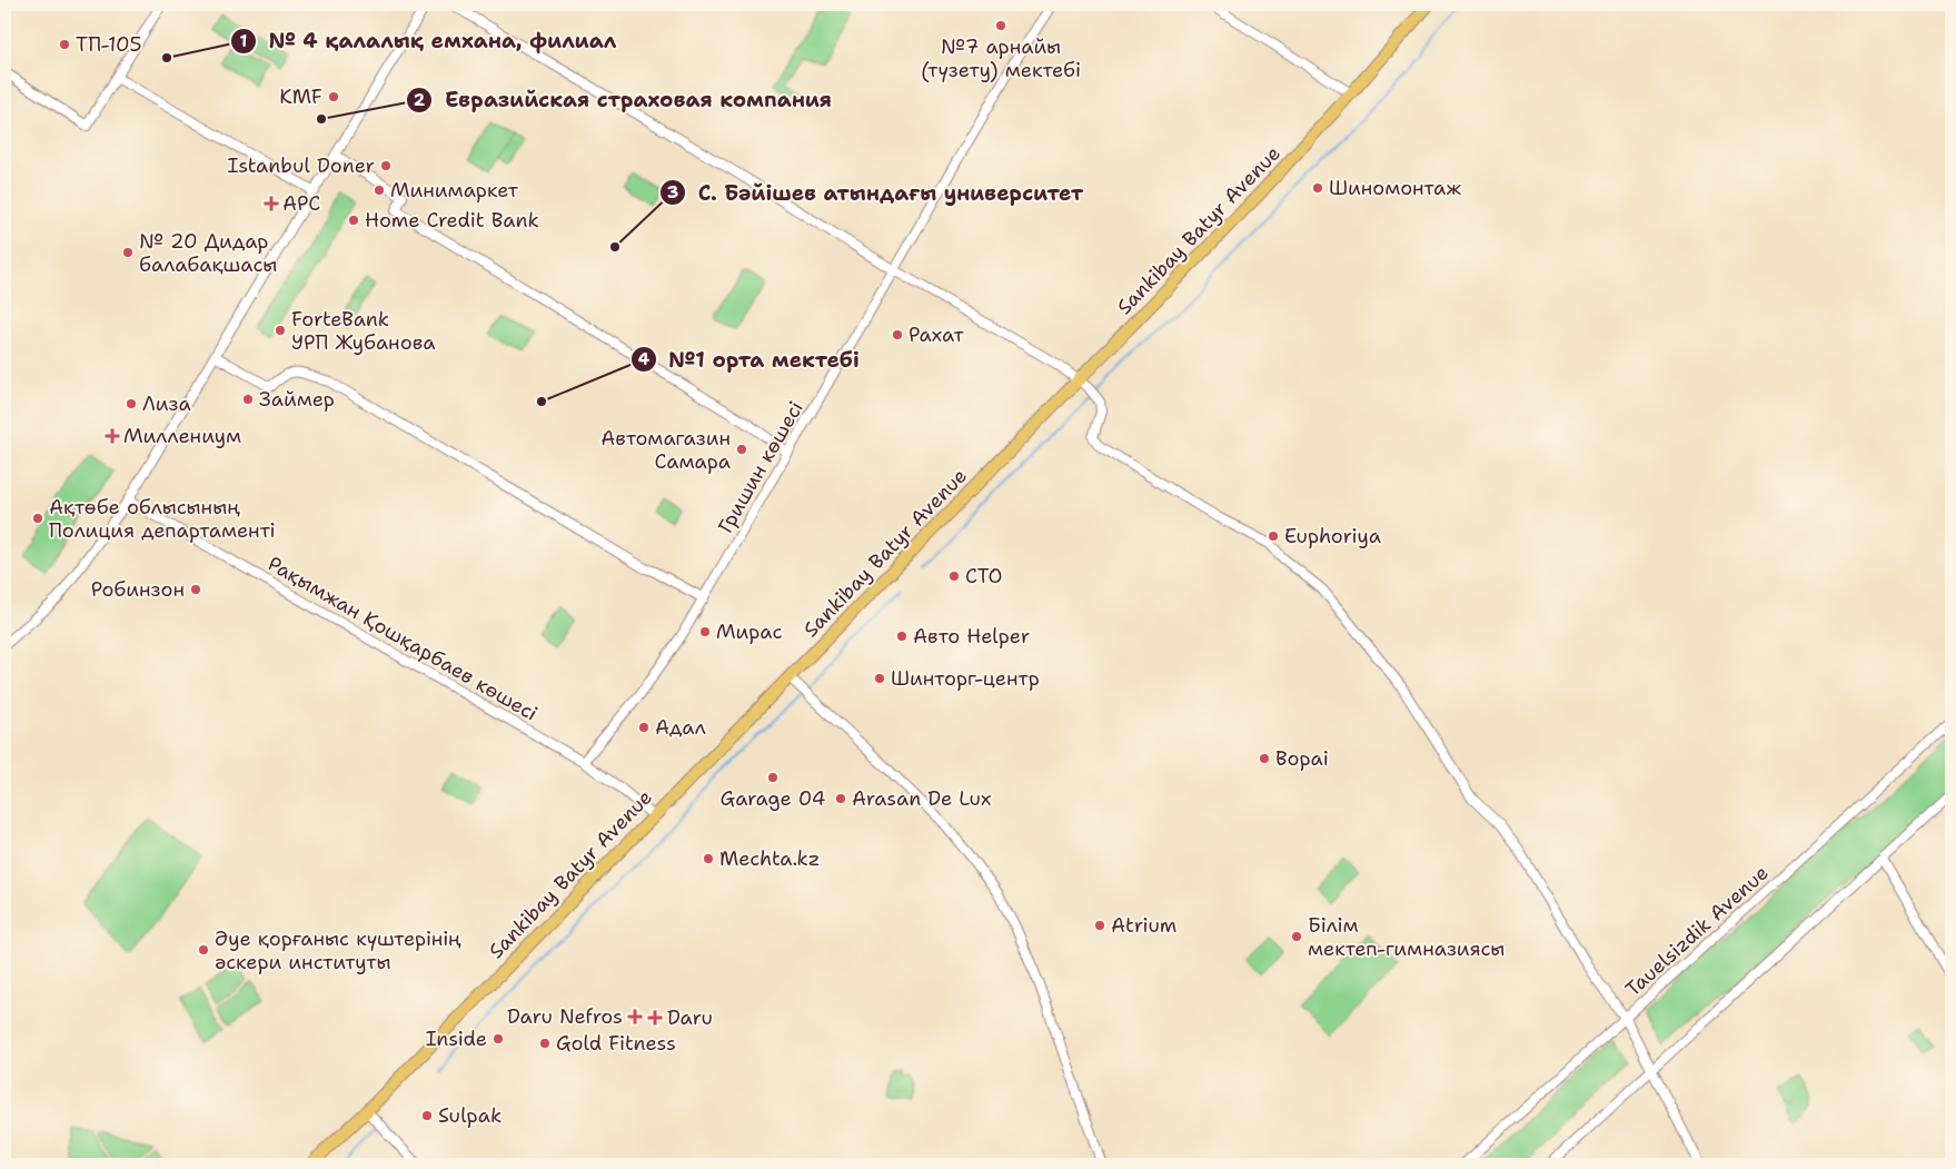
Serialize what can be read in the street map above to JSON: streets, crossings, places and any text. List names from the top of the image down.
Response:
{
  "streets": {
    "main road": ["Sankibay Batyr Avenue"],
    "street": ["Гришин көшесі", "Рақымжан Қошқарбаев көшесі", "Tauelsizdik Avenue"]
  },
  "crossings": [
    ["Sankibay Batyr Avenue", "Рақымжан Қошқарбаев көшесі"],
    ["Гришин көшесі", "Рақымжан Қошқарбаев көшесі"]
  ],
  "places": {
    "other": [
      "№7 арнайы (түзету) мектебі",
      "ТП-105",
      "№ 4 қалалық емхана, филиал",
      "KMF",
      "Евразийская страховая компания",
      "Istanbul Doner",
      "Шиномонтаж",
      "Минимаркет",
      "Home Credit Bank",
      "С. Бәйішев атындағы университет",
      "№ 20 Дидар балабақшасы",
      "ForteBank УРП Жубанова",
      "Рахат",
      "Займер",
      "№1 орта мектебі",
      "Лиза",
      "Автомагазин Самара",
      "Ақтөбе облысының Полиция департаменті",
      "Euphoriya",
      "СТО",
      "Робинзон",
      "Мирас",
      "Авто Helper",
      "Шинторг-центр",
      "Адал",
      "Bopai",
      "Garage 04",
      "Arasan De Lux",
      "Mechta.kz",
      "Atrium",
      "Білім мектеп-гимназиясы",
      "Әуе қорғаныс күштерінің әскери институты",
      "Inside",
      "Gold Fitness",
      "Sulpak"
    ],
    "health": [
      "АРС",
      "Миллениум",
      "Daru Nefros",
      "Daru"
    ]
  }
}
